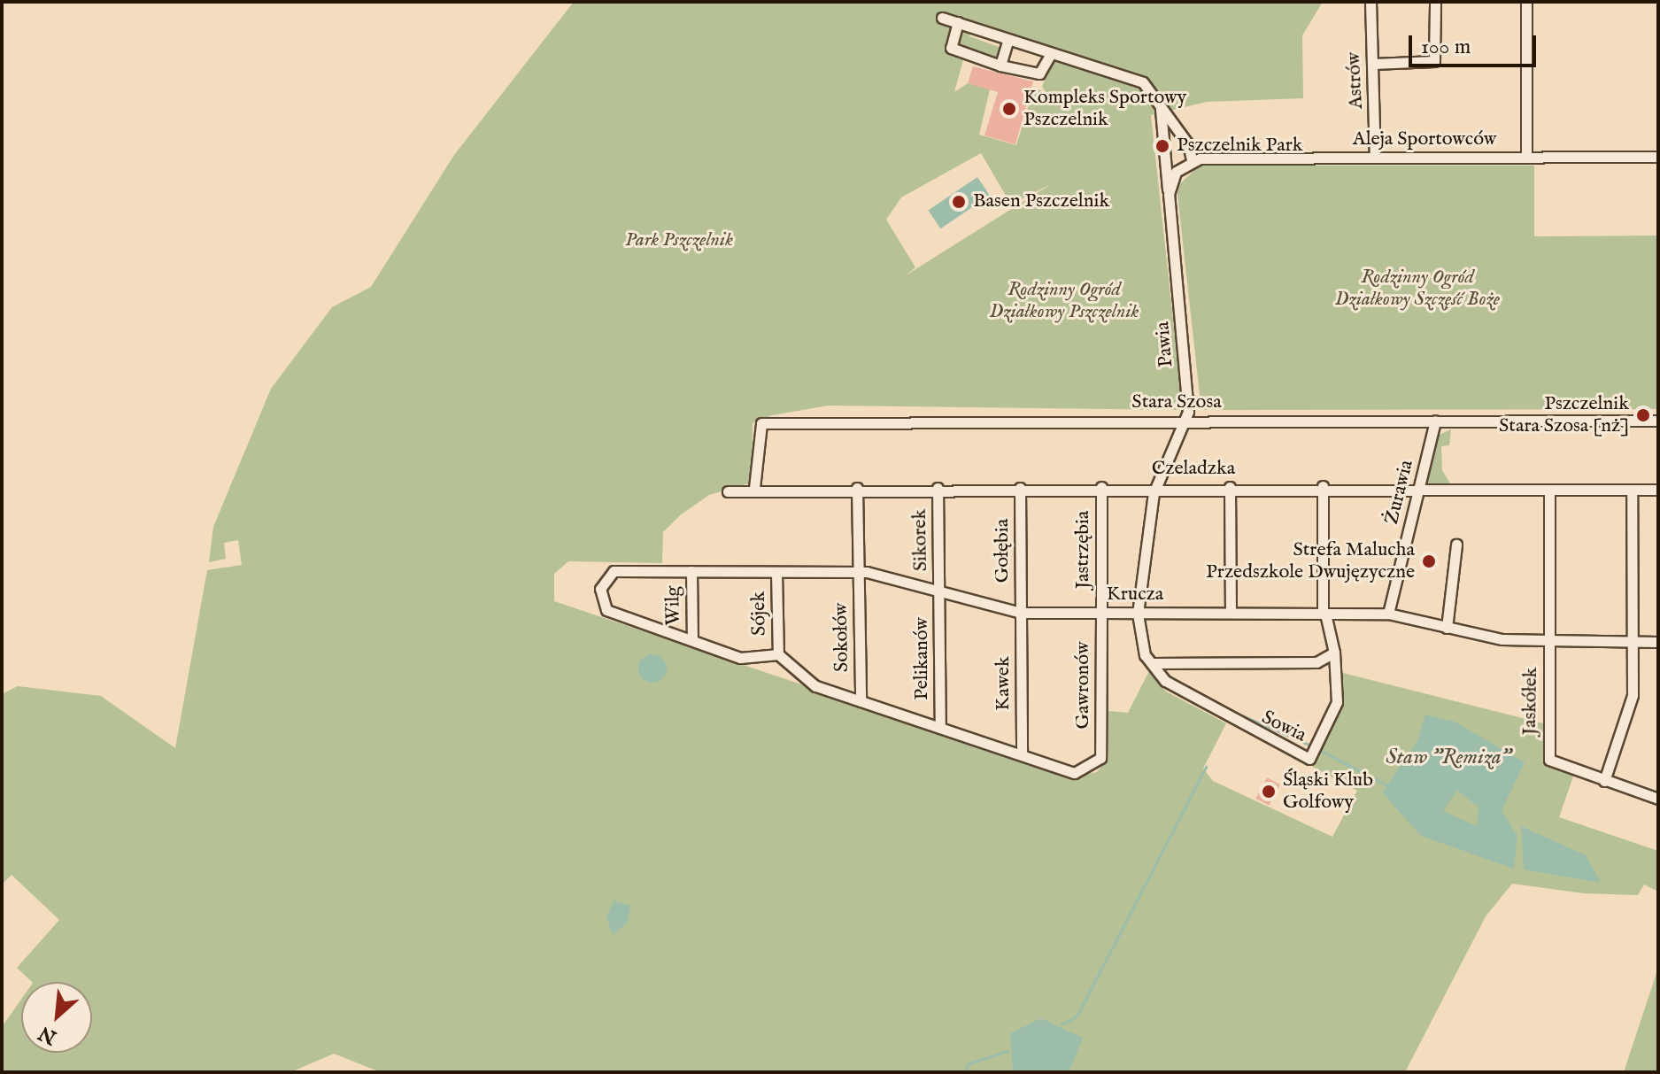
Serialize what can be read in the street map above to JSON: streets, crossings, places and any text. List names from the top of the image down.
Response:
{
  "streets": {
    "street": [
      "Astrów",
      "Aleja Sportowców",
      "Pawia",
      "Stara Szosa",
      "Czeladzka",
      "Żurawia",
      "Sikorek",
      "Jastrzębia",
      "Gołębia",
      "Krucza",
      "Wilg",
      "Sójek",
      "Sokołów",
      "Pelikanów",
      "Kawek",
      "Gawronów",
      "Jaskółek",
      "Sowia"
    ]
  },
  "crossings": [
    ["Astrów", "Aleja Sportowców"],
    ["Pawia", "Stara Szosa"],
    ["Pawia", "Czeladzka"],
    ["Pawia", "Krucza"],
    ["Pawia", "Sowia"],
    ["Stara Szosa", "Czeladzka"],
    ["Stara Szosa", "Żurawia"],
    ["Czeladzka", "Żurawia"],
    ["Czeladzka", "Sikorek"],
    ["Czeladzka", "Jastrzębia"],
    ["Czeladzka", "Gołębia"],
    ["Czeladzka", "Sokołów"],
    ["Czeladzka", "Jaskółek"],
    ["Czeladzka", "Sowia"],
    ["Żurawia", "Krucza"],
    ["Sikorek", "Krucza"],
    ["Sikorek", "Pelikanów"],
    ["Jastrzębia", "Krucza"],
    ["Jastrzębia", "Gawronów"],
    ["Gołębia", "Krucza"],
    ["Gołębia", "Kawek"],
    ["Krucza", "Wilg"],
    ["Krucza", "Sójek"],
    ["Krucza", "Sokołów"],
    ["Krucza", "Pelikanów"],
    ["Krucza", "Kawek"],
    ["Krucza", "Gawronów"],
    ["Krucza", "Jaskółek"],
    ["Krucza", "Sowia"],
    ["Kawek", "Gawronów"]
  ],
  "water": ["Staw \"Remiza\""],
  "parks": ["Park Pszczelnik", "Rodzinny Ogród Działkowy Szczęść Boże", "Rodzinny Ogród Działkowy Pszczelnik"],
  "places": [
    "Kompleks Sportowy Pszczelnik",
    "Pszczelnik Park",
    "Basen Pszczelnik",
    "Pszczelnik Stara Szosa [nż]",
    "Strefa Malucha Przedszkole Dwujęzyczne",
    "Śląski Klub Golfowy"
  ],
  "scale_bar": "100 m",
  "north": "bottom left"
}
